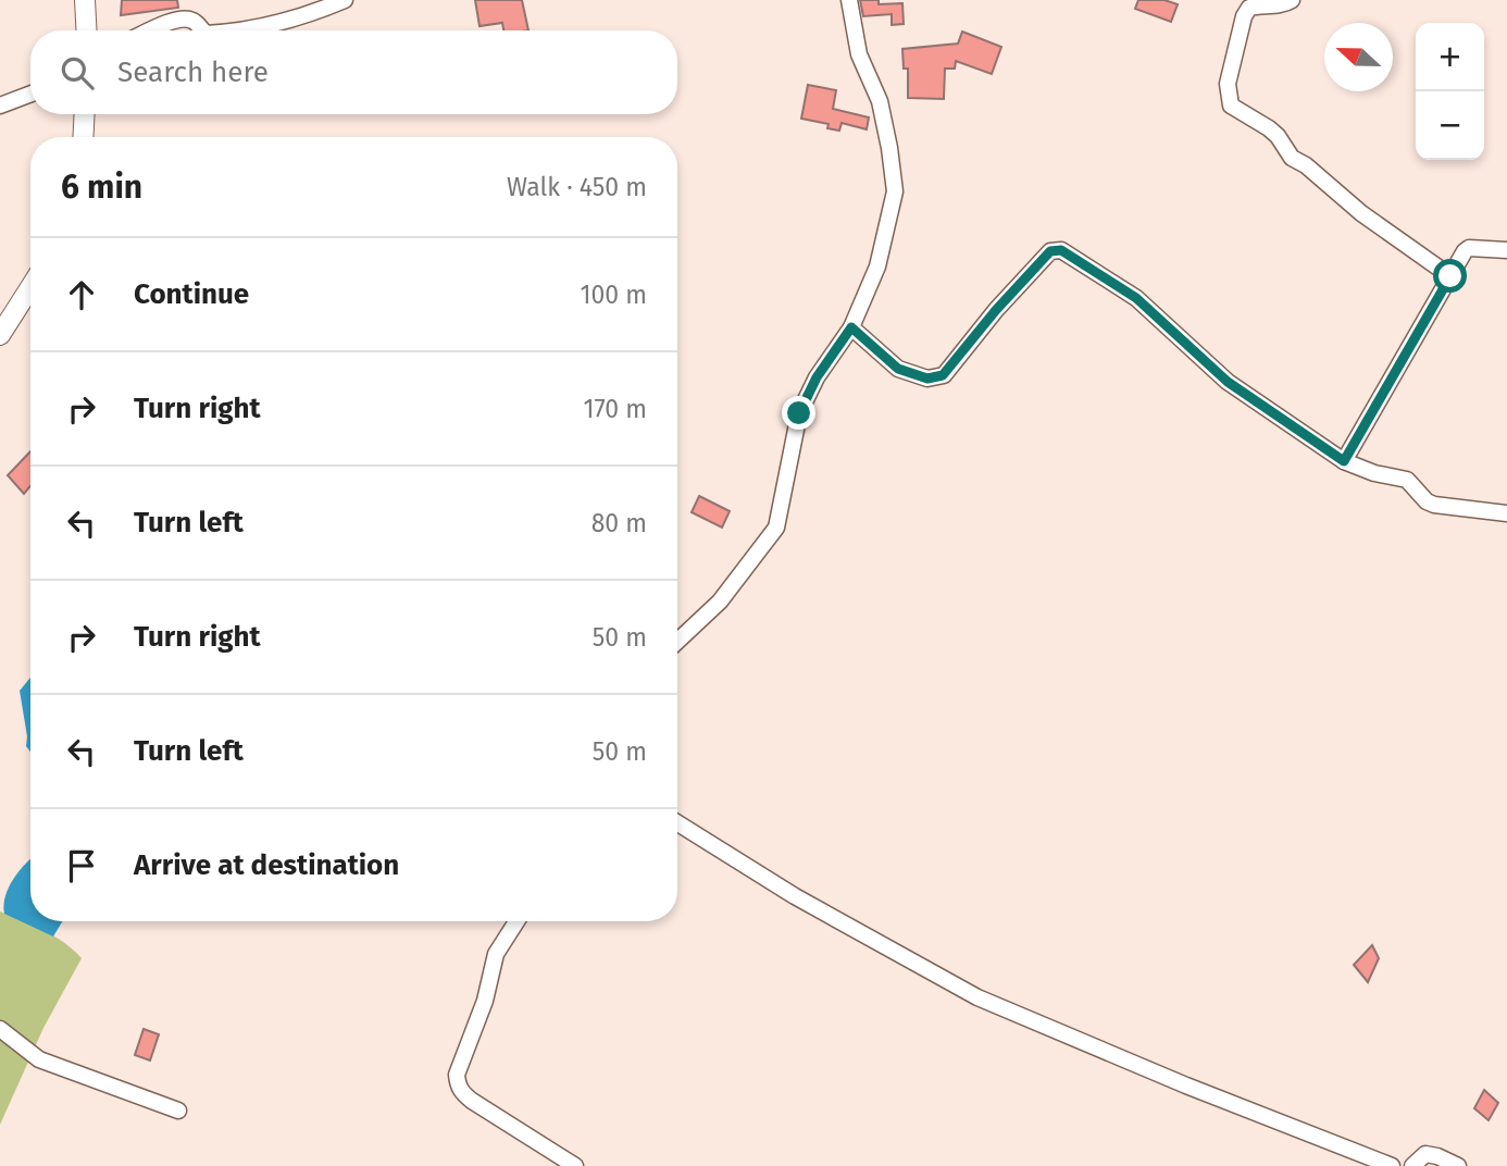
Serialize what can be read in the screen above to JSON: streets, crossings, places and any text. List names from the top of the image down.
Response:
{
  "north": "left",
  "page": {
    "map_buttons": ["+", "−"],
    "search": "Search here",
    "heading": ["6 min", "Walk · 450 m"],
    "list": [
      ["Continue", "100 m"],
      ["Turn right", "170 m"],
      ["Turn left", "80 m"],
      ["Turn right", "50 m"],
      ["Turn left", "50 m"],
      "Arrive at destination"
    ]
  }
}
